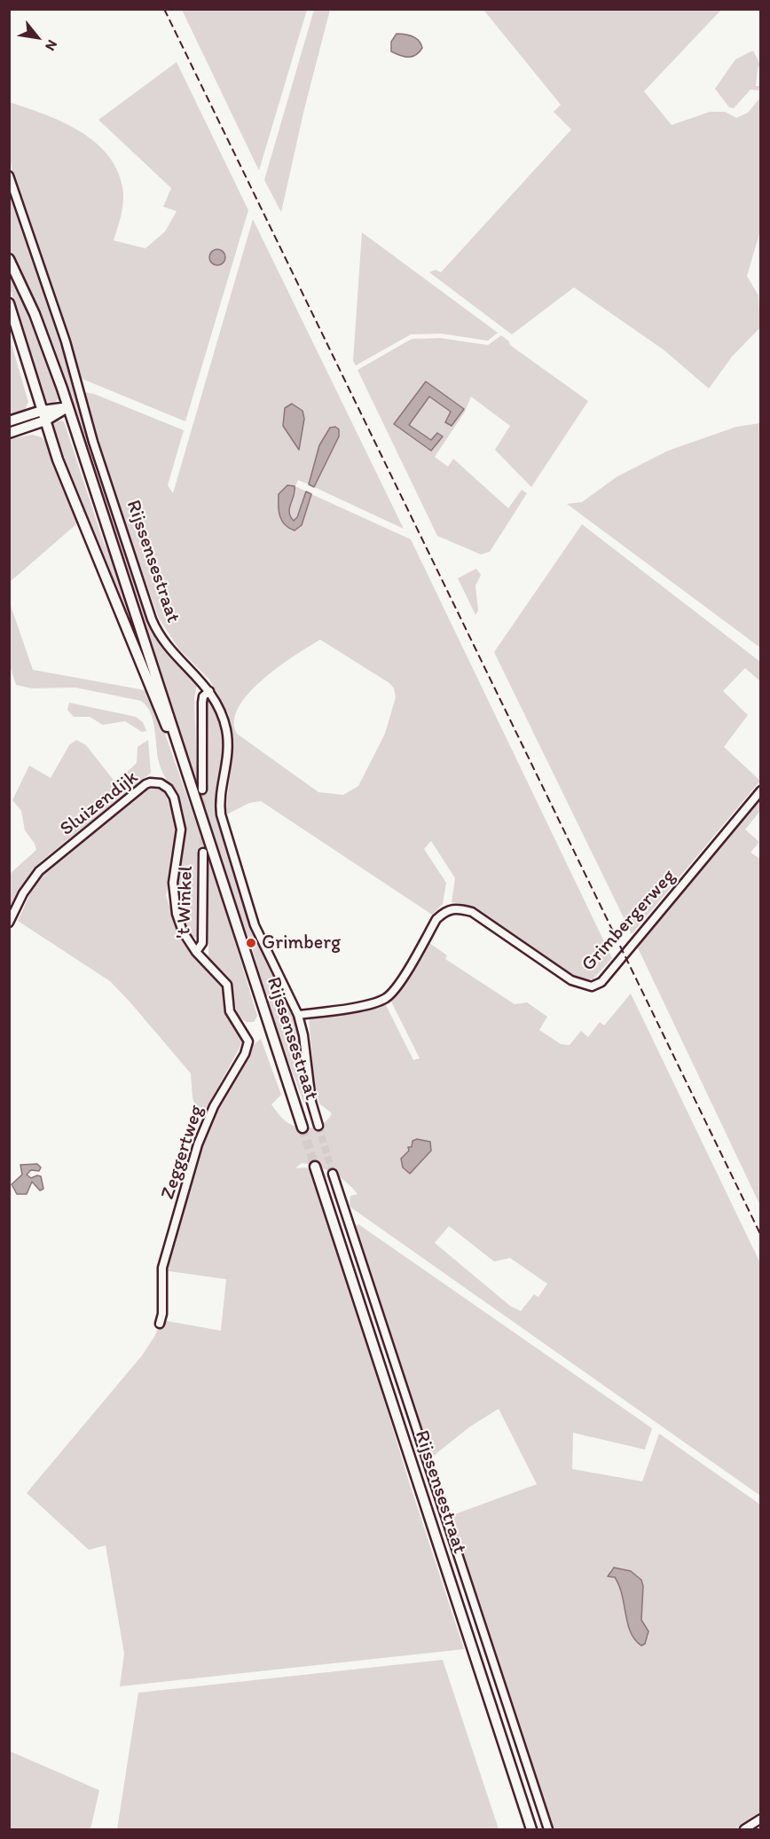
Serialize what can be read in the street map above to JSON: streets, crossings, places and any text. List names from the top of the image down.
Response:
{
  "streets": {
    "main road": ["Rijssensestraat"],
    "street": [
      "Sluizendijk",
      "'t Winkel",
      "Grimbergerweg",
      "Zeggertweg"
    ]
  },
  "crossings": [
    ["Rijssensestraat", "Grimbergerweg"],
    ["Sluizendijk", "'t Winkel"],
    ["Sluizendijk", "Zeggertweg"],
    ["'t Winkel", "Zeggertweg"]
  ],
  "places": ["Grimberg"],
  "north": "bottom right"
}
